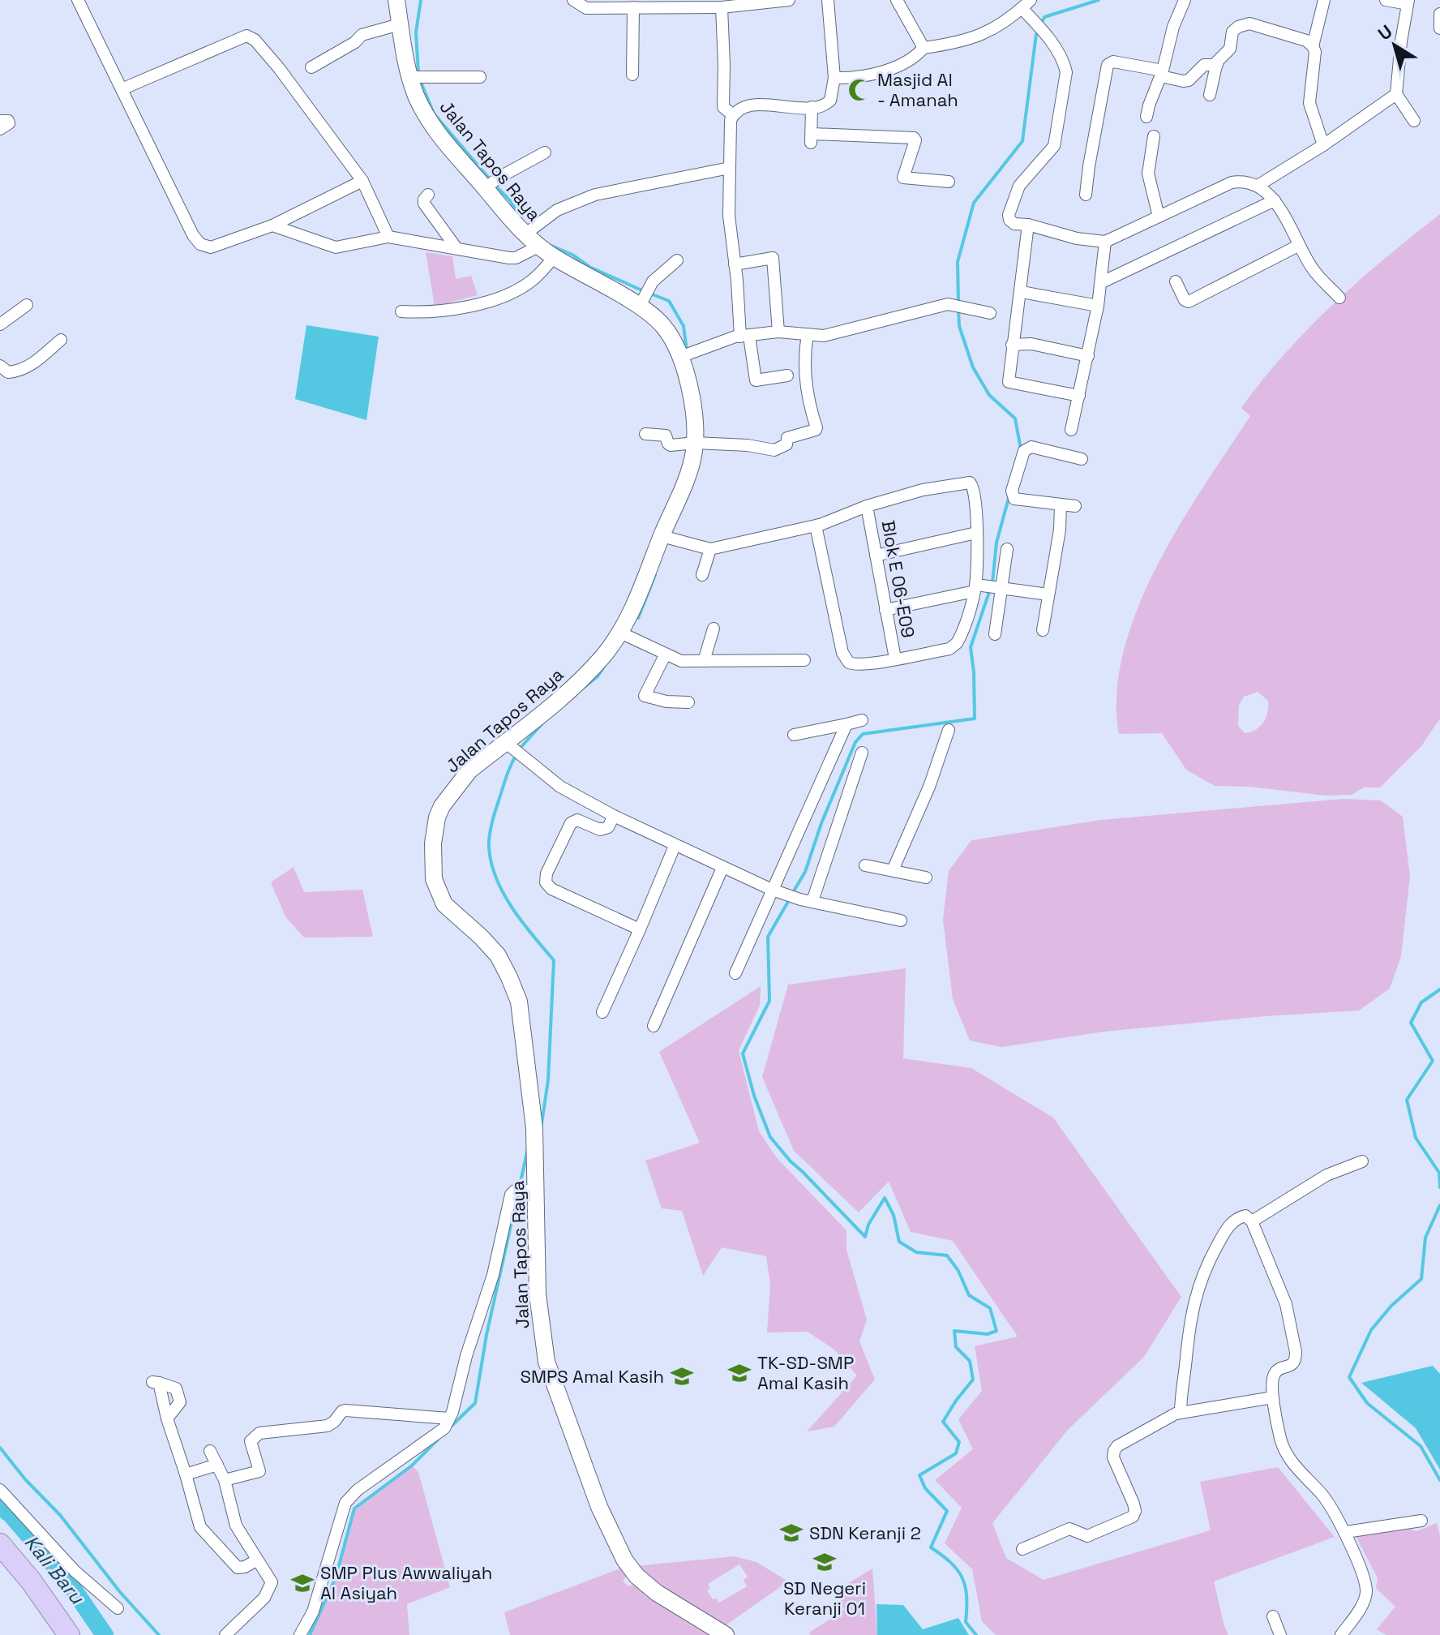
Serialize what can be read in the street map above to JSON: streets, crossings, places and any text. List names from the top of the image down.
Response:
{
  "streets": {
    "main road": ["Jalan Tapos Raya"],
    "street": ["Blok E 06-E09"]
  },
  "water": ["Kali Baru"],
  "places": {
    "mosque": ["Masjid Al - Amanah"],
    "school or university": [
      "TK-SD-SMP Amal Kasih",
      "SMPS Amal Kasih",
      "SDN Keranji 2",
      "SD Negeri Keranji 01",
      "SMP Plus Awwaliyah Al Asiyah"
    ]
  },
  "north": "top left"
}
